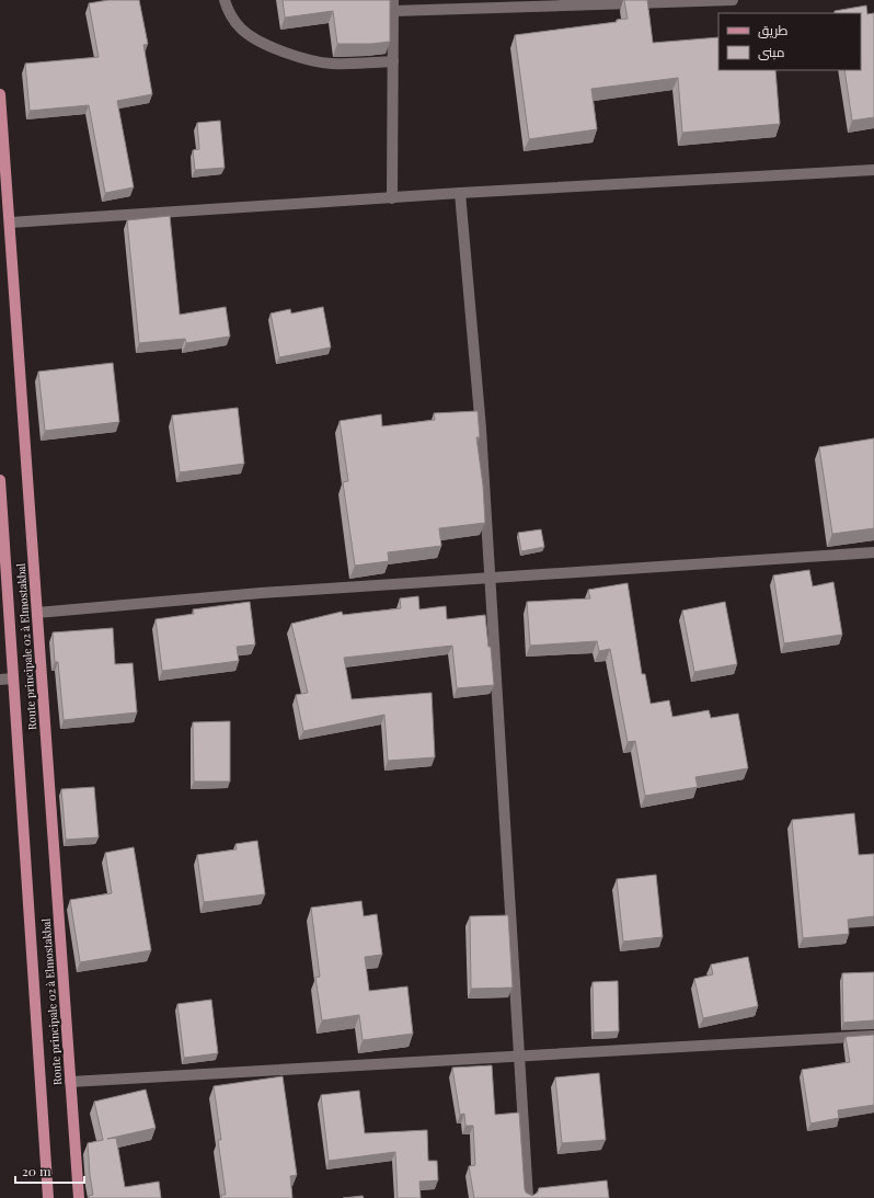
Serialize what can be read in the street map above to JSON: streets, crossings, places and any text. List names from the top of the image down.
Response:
{
  "streets": {
    "main road": ["Route principale 02 à Elmostakbal"]
  },
  "legend": ["طريق", "مبنى"],
  "scale_bar": "20 m"
}
